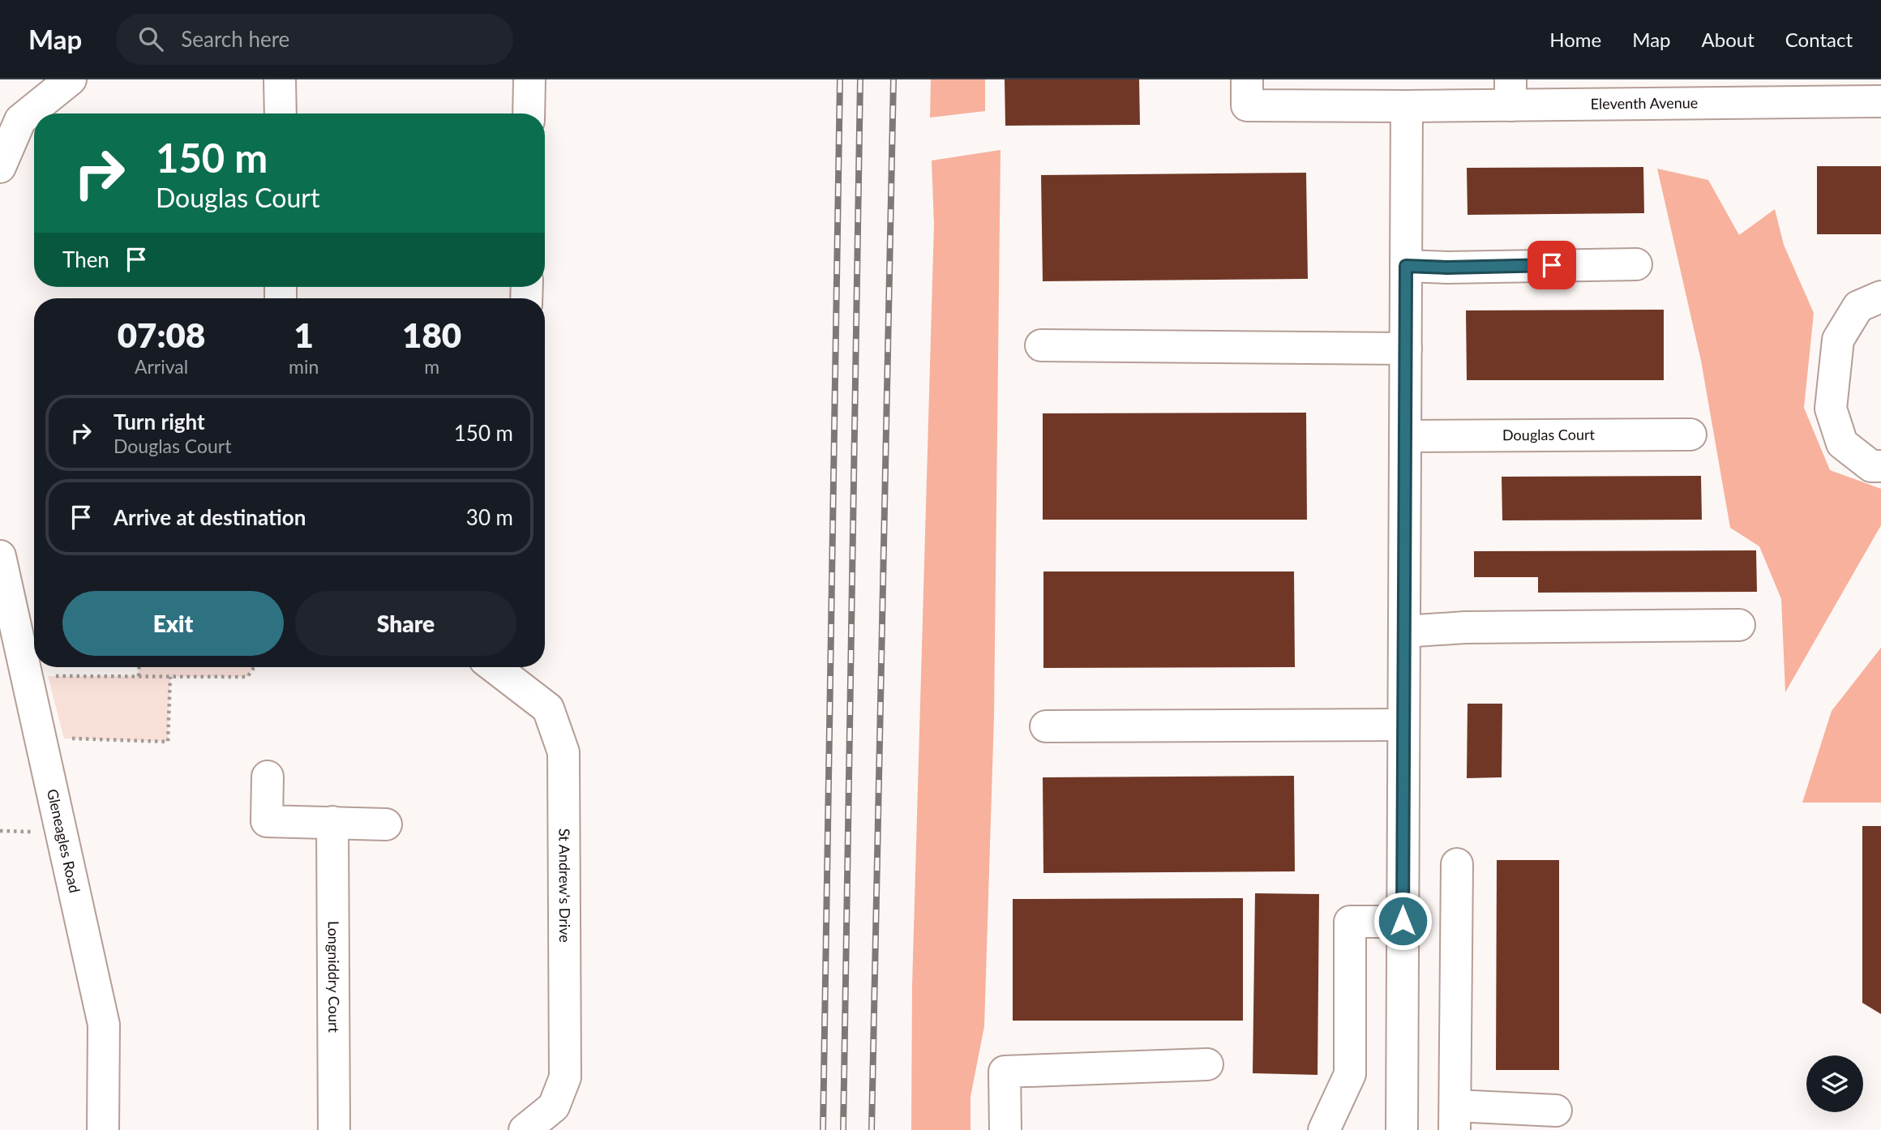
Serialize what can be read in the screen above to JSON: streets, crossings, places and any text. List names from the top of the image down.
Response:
{
  "streets": {
    "street": [
      "Eleventh Avenue",
      "Douglas Court",
      "Gleneagles Road",
      "St Andrew's Drive",
      "Longniddry Court"
    ]
  },
  "page": {
    "header": "Map",
    "search": "Search here",
    "nav": [
      "Home",
      "Map",
      "About",
      "Contact"
    ],
    "turn": ["150 m", "Douglas Court"],
    "then": "Then",
    "eta": [
      "07:08",
      "Arrival",
      "1",
      "min",
      "180",
      "m"
    ],
    "list": [
      {
        "name": "Turn right",
        "note": "Douglas Court",
        "value": "150 m"
      },
      {
        "name": "Arrive at destination",
        "value": "30 m"
      }
    ],
    "buttons": ["Exit", "Share"]
  }
}
